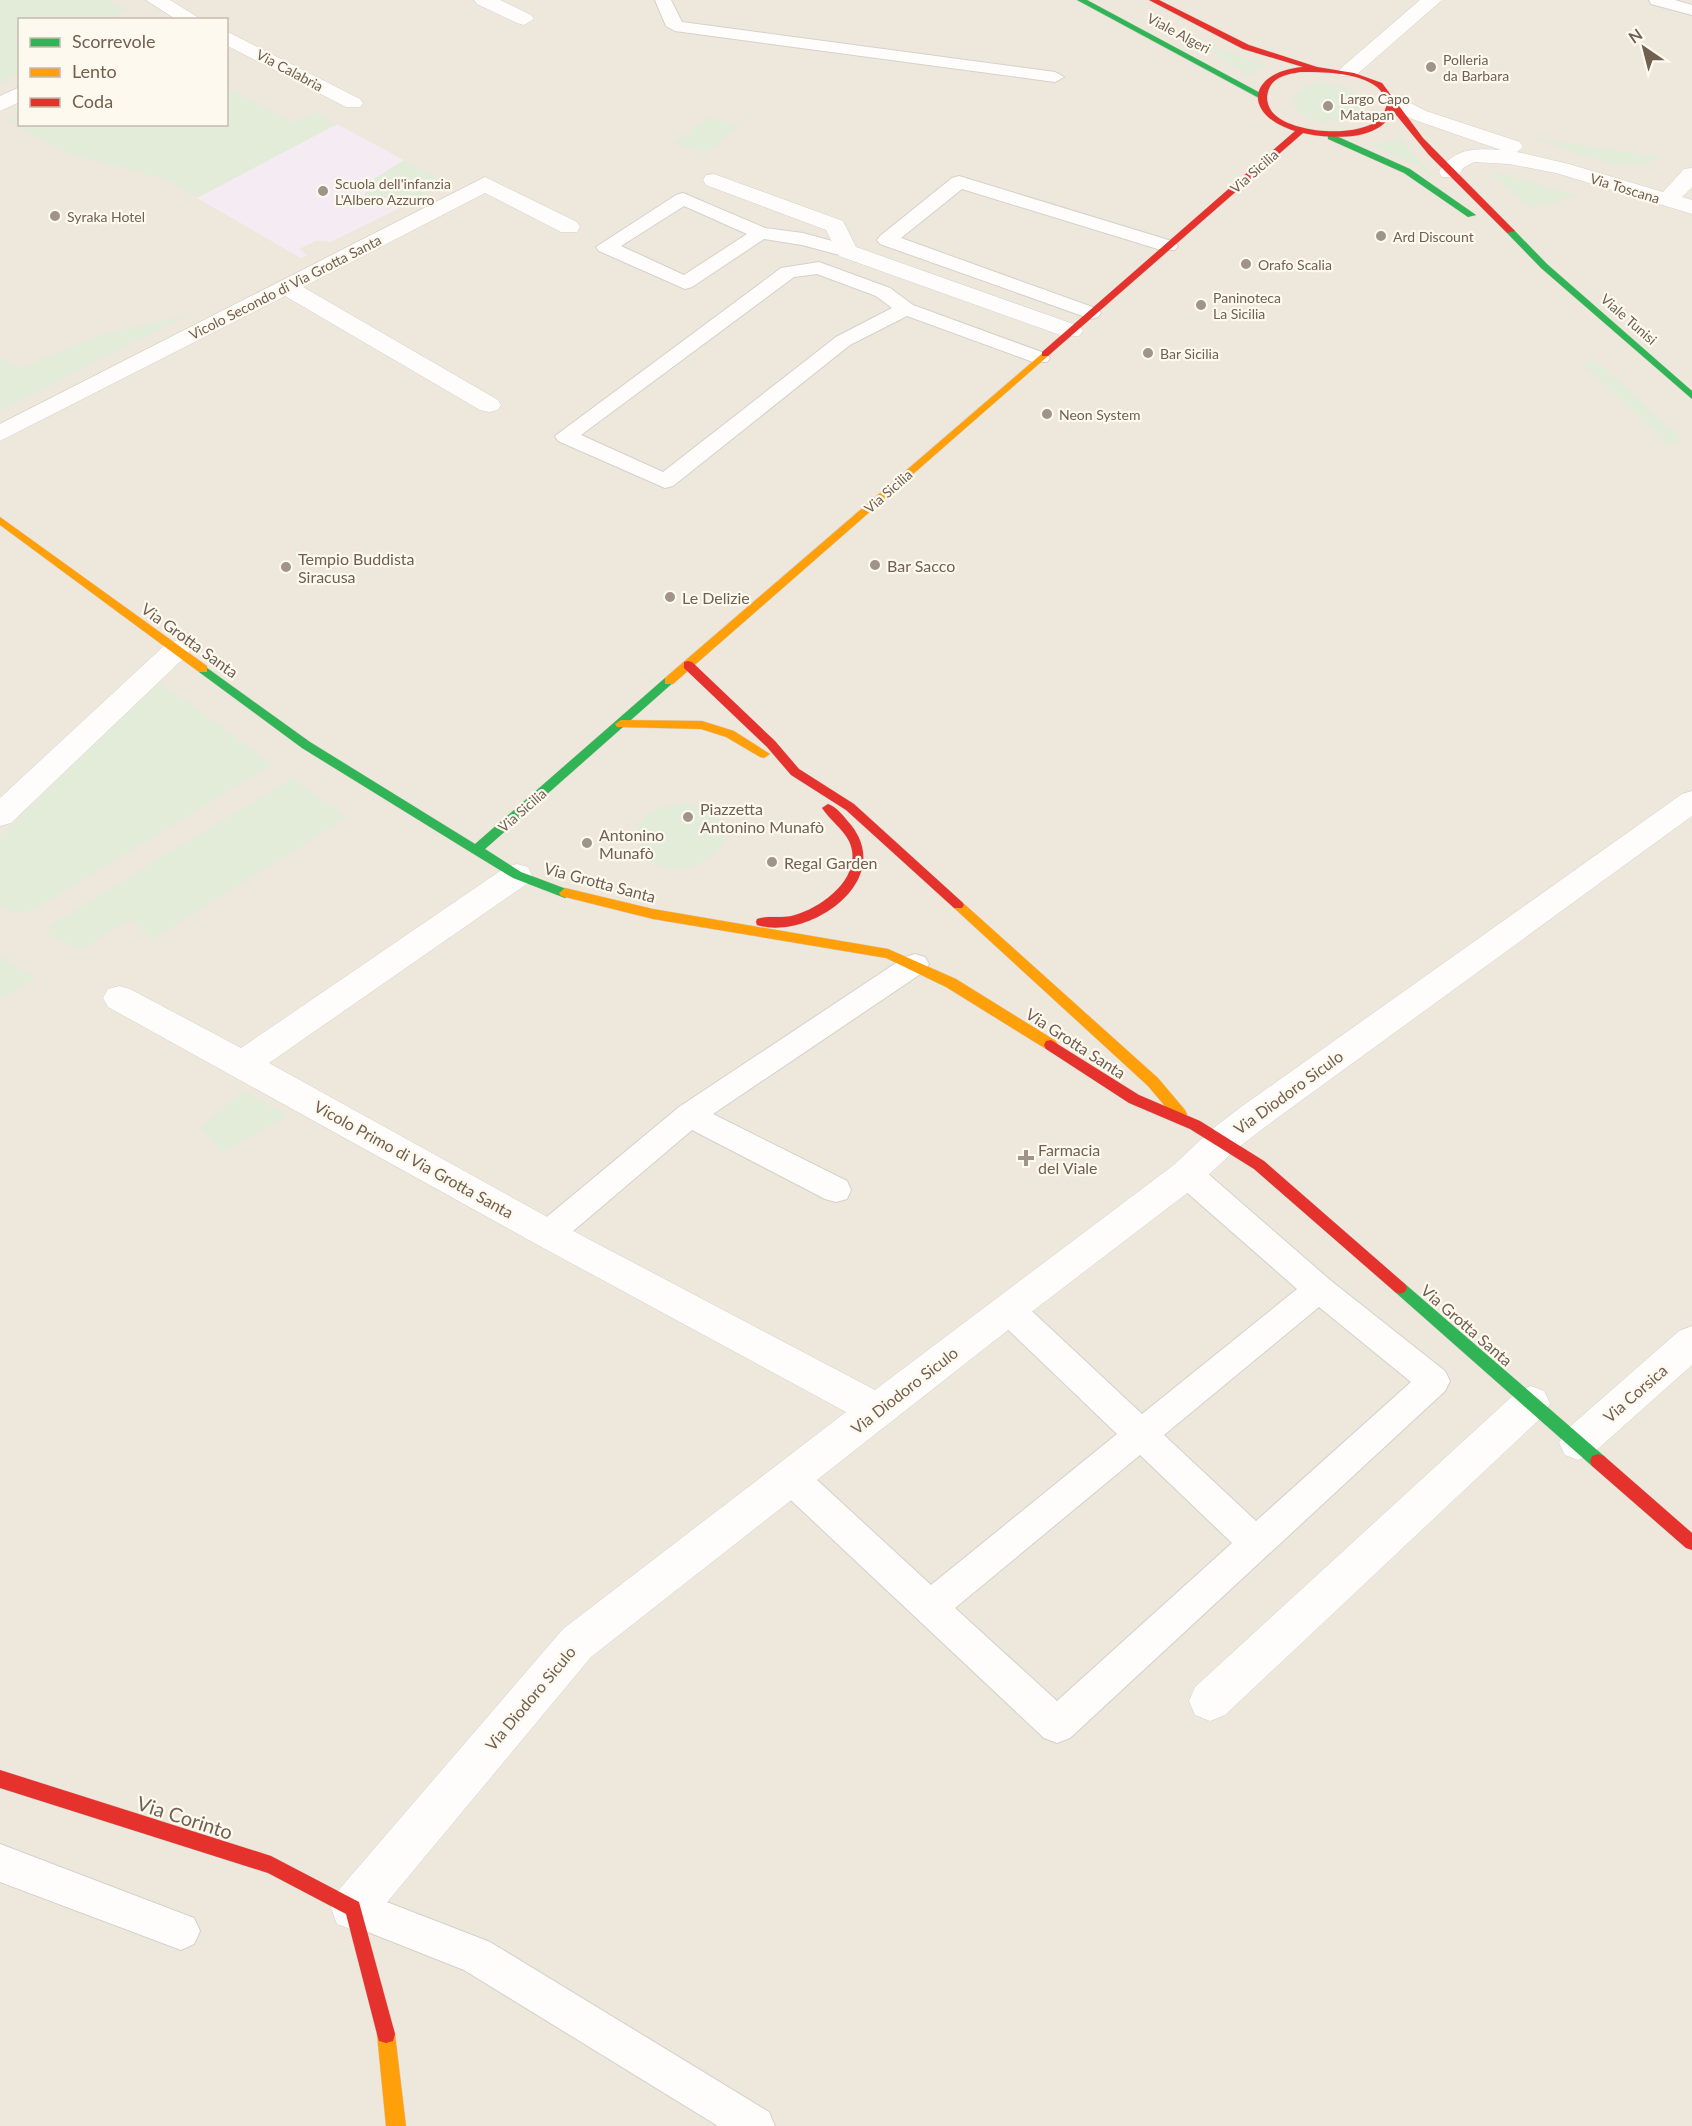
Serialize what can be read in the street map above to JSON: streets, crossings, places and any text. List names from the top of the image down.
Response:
{
  "streets": {
    "street": [
      "Viale Algeri",
      "Via Calabria",
      "Via Sicilia",
      "Via Toscana",
      "Vicolo Secondo di Via Grotta Santa",
      "Viale Tunisi",
      "Via Grotta Santa",
      "Via Diodoro Siculo",
      "Vicolo Primo di Via Grotta Santa",
      "Via Corsica",
      "Via Corinto"
    ]
  },
  "crossings": [
    ["Via Sicilia", "Via Grotta Santa"],
    ["Via Grotta Santa", "Via Diodoro Siculo"],
    ["Via Grotta Santa", "Via Corsica"],
    ["Via Diodoro Siculo", "Vicolo Primo di Via Grotta Santa"],
    ["Via Diodoro Siculo", "Via Corinto"]
  ],
  "places": {
    "other": [
      "Polleria da Barbara",
      "Largo Capo Matapan",
      "Scuola dell'infanzia L'Albero Azzurro",
      "Syraka Hotel",
      "Ard Discount",
      "Orafo Scalia",
      "Paninoteca La Sicilia",
      "Bar Sicilia",
      "Neon System",
      "Bar Sacco",
      "Tempio Buddista Siracusa",
      "Le Delizie",
      "Piazzetta Antonino Munafò",
      "Antonino Munafò",
      "Regal Garden"
    ],
    "health": ["Farmacia del Viale"]
  },
  "legend": ["Scorrevole", "Lento", "Coda"],
  "north": "top left"
}
